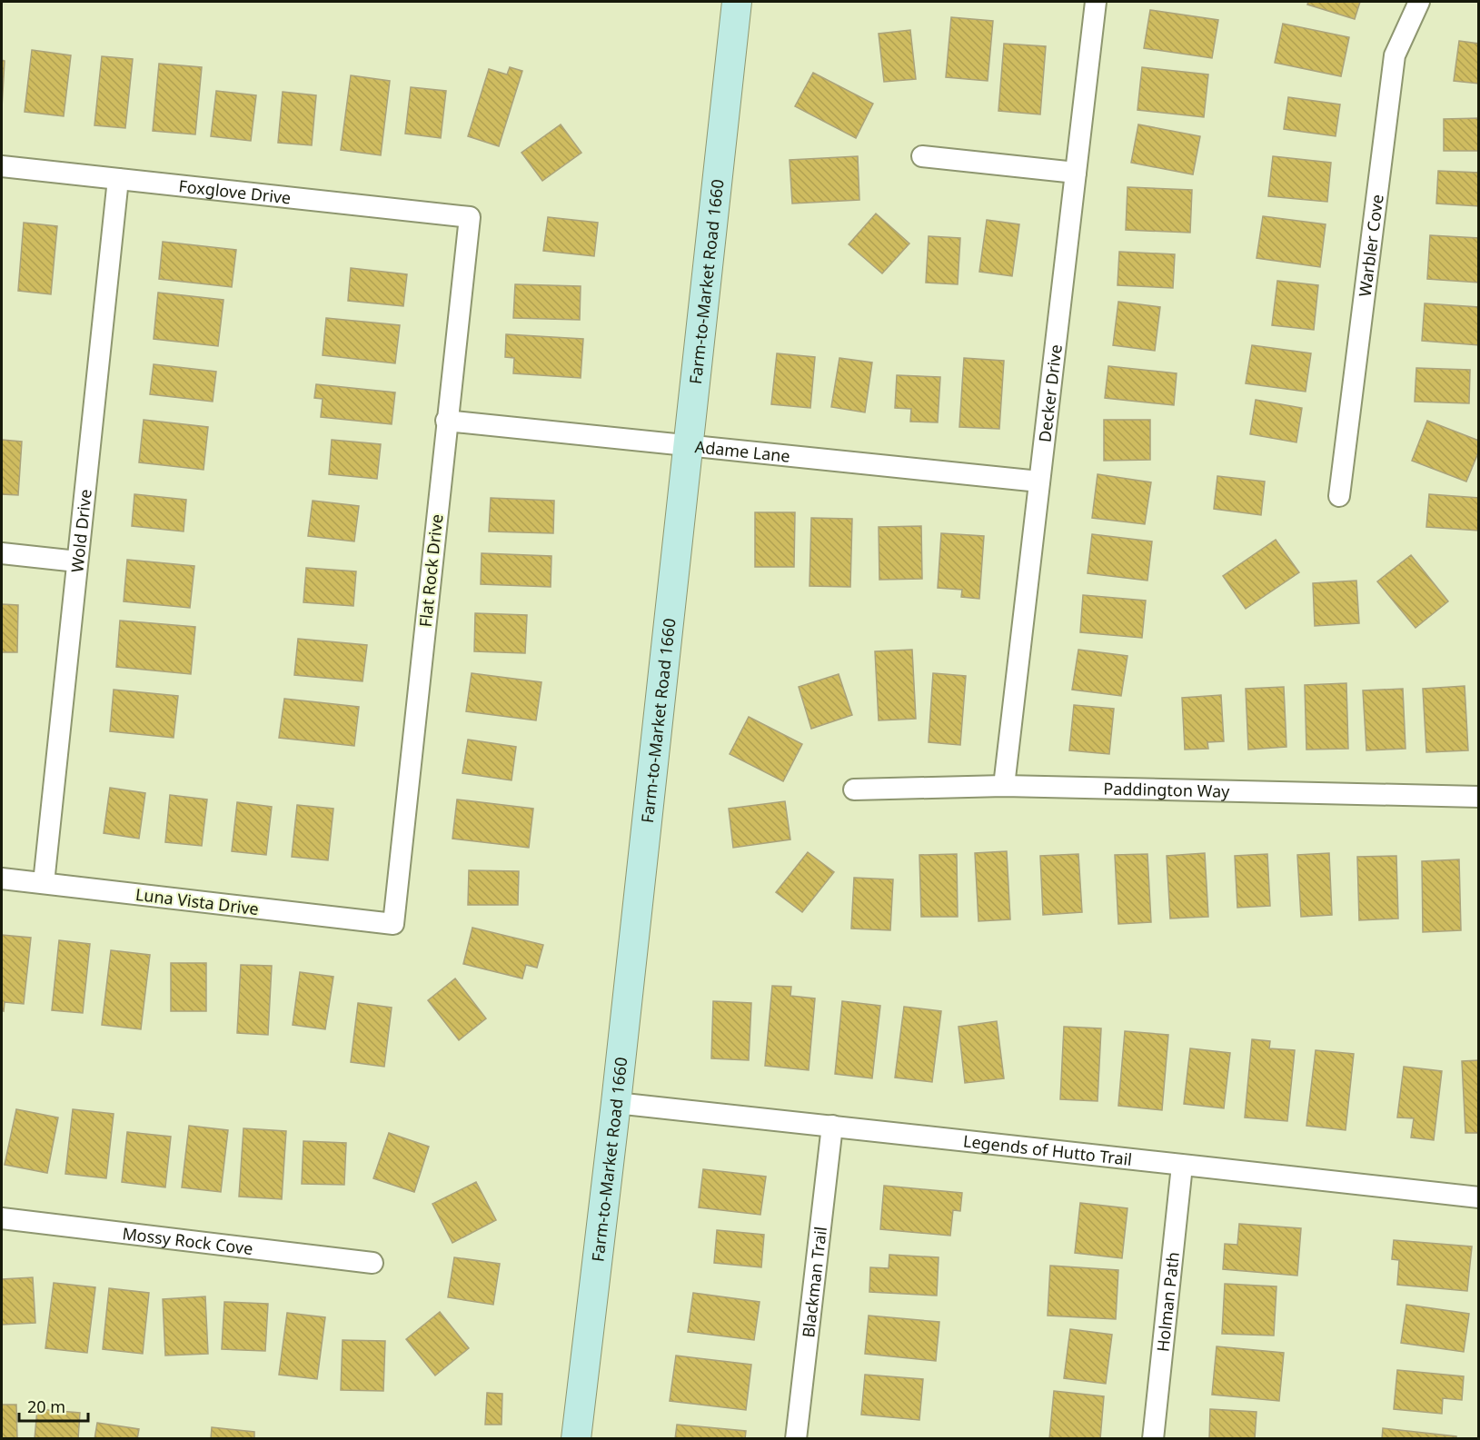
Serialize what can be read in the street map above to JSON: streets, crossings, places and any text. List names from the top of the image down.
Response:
{
  "streets": {
    "main road": ["Farm-to-Market Road 1660"],
    "street": [
      "Foxglove Drive",
      "Warbler Cove",
      "Decker Drive",
      "Adame Lane",
      "Wold Drive",
      "Flat Rock Drive",
      "Paddington Way",
      "Luna Vista Drive",
      "Legends of Hutto Trail",
      "Mossy Rock Cove",
      "Blackman Trail",
      "Holman Path"
    ]
  },
  "crossings": [
    ["Foxglove Drive", "Wold Drive"],
    ["Foxglove Drive", "Flat Rock Drive"],
    ["Farm-to-Market Road 1660", "Adame Lane"],
    ["Farm-to-Market Road 1660", "Legends of Hutto Trail"],
    ["Decker Drive", "Adame Lane"],
    ["Decker Drive", "Paddington Way"],
    ["Adame Lane", "Flat Rock Drive"],
    ["Wold Drive", "Luna Vista Drive"],
    ["Flat Rock Drive", "Luna Vista Drive"],
    ["Legends of Hutto Trail", "Blackman Trail"],
    ["Legends of Hutto Trail", "Holman Path"]
  ],
  "scale_bar": "20 m"
}
